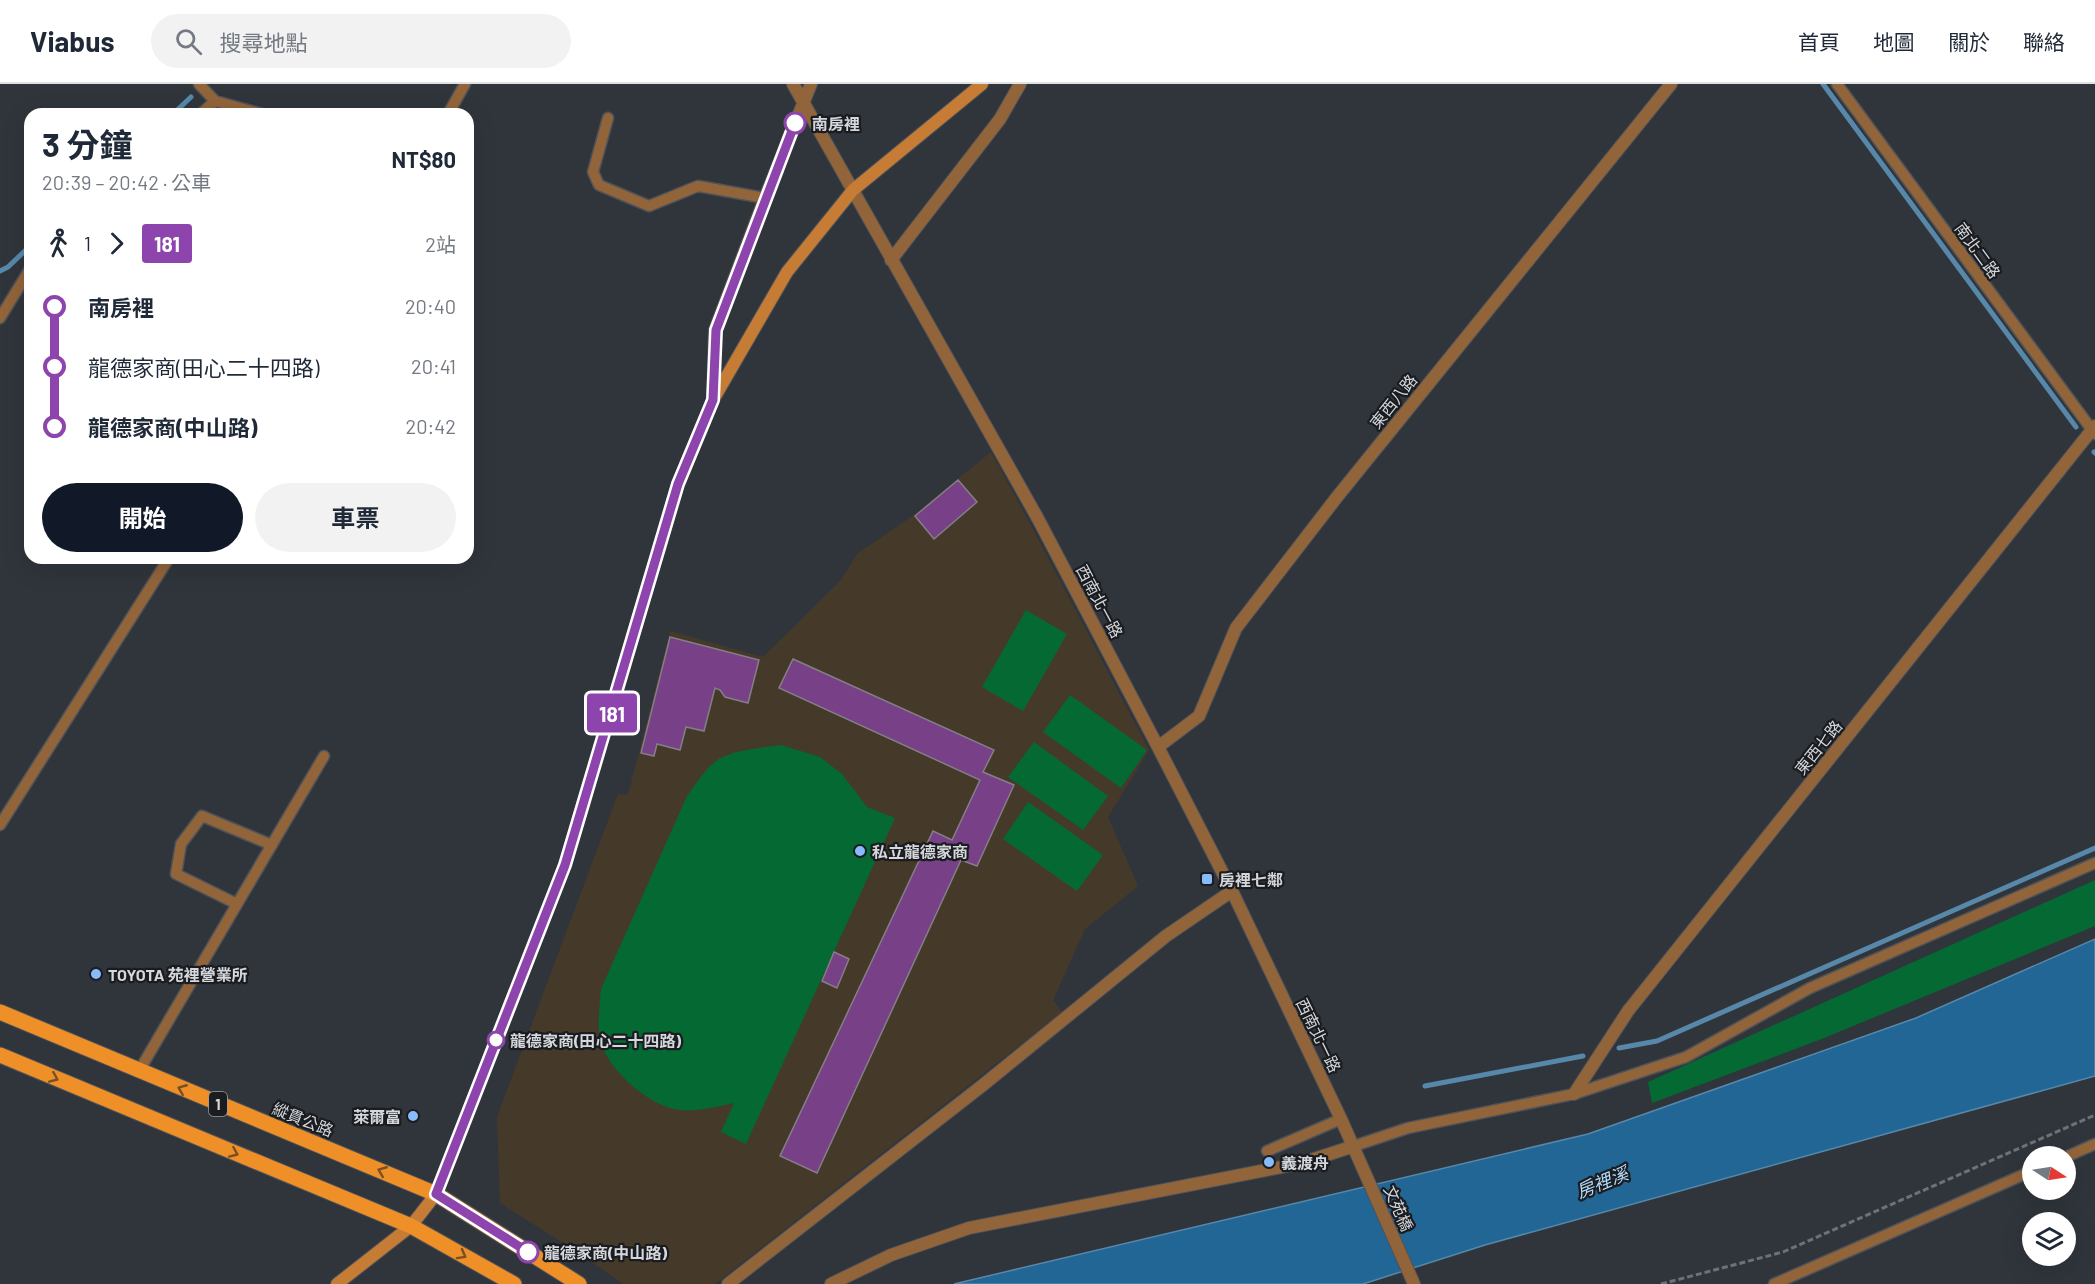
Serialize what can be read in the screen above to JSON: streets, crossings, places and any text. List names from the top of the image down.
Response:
{
  "streets": {
    "main road": ["1", "縱貫公路"],
    "street": [
      "東西八路",
      "西南北一路",
      "東西七路",
      "文苑橋"
    ],
    "lane": ["南北二路"]
  },
  "crossings": [
    ["南北二路", "東西七路"],
    ["東西八路", "西南北一路"],
    ["西南北一路", "文苑橋"]
  ],
  "water": ["房裡溪"],
  "places": {
    "other": [
      "南房裡",
      "私立龍德家商",
      "TOYOTA 苑裡營業所",
      "龍德家商(田心二十四路)",
      "萊爾富",
      "義渡舟",
      "龍德家商(中山路)"
    ],
    "transit": ["房裡七鄰"]
  },
  "lines": ["bus line 181"],
  "north": "right",
  "page": {
    "header": "Viabus",
    "search": "搜尋地點",
    "nav": [
      "首頁",
      "地圖",
      "關於",
      "聯絡"
    ],
    "on_map": "181",
    "heading": ["3 分鐘", "20:39 – 20:42 · 公車", "NT$80"],
    "legs": ["1", "181", "2站"],
    "list": [
      {
        "name": "南房裡",
        "value": "20:40"
      },
      {
        "name": "龍德家商(田心二十四路)",
        "value": "20:41"
      },
      {
        "name": "龍德家商(中山路)",
        "value": "20:42"
      }
    ],
    "buttons": ["開始", "車票"]
  }
}
